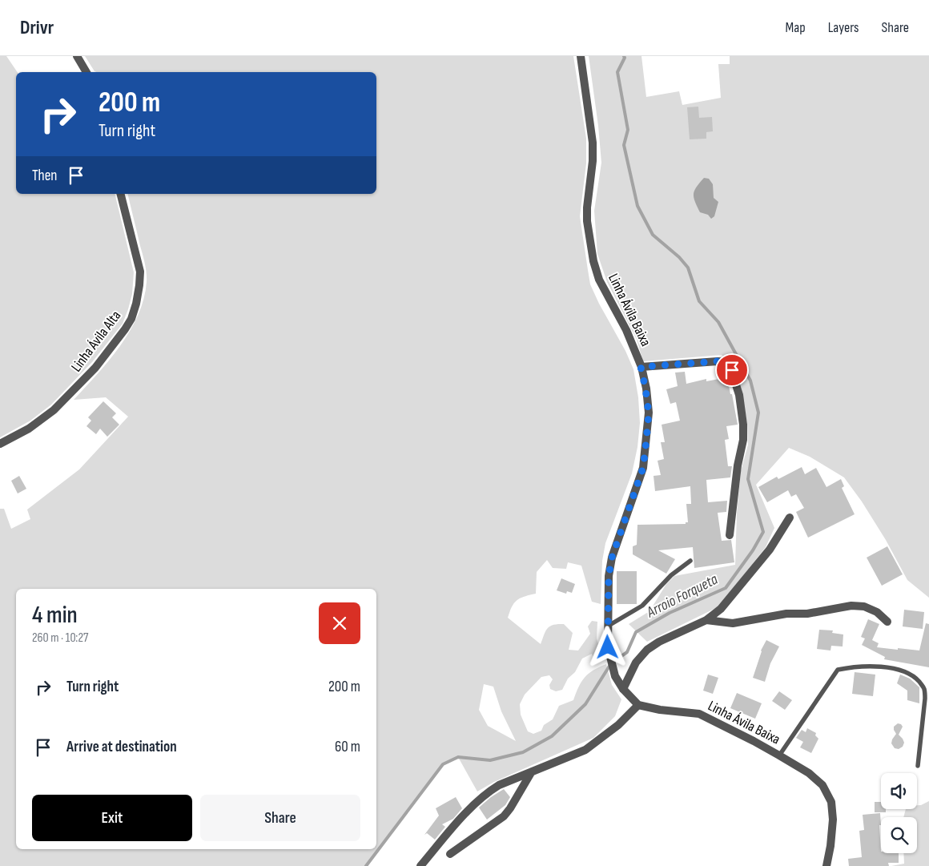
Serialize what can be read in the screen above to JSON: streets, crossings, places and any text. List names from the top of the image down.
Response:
{
  "streets": {
    "street": ["Linha Ávila Baixa", "Linha Ávila Alta"]
  },
  "water": ["Arroio Forqueta"],
  "page": {
    "header": "Drivr",
    "nav": ["Map", "Layers", "Share"],
    "turn": ["200 m", "Turn right"],
    "then": "Then",
    "heading": ["4 min", "260 m · 10:27"],
    "list": [
      {
        "name": "Turn right",
        "value": "200 m"
      },
      {
        "name": "Arrive at destination",
        "value": "60 m"
      }
    ],
    "buttons": ["Exit", "Share"]
  }
}
